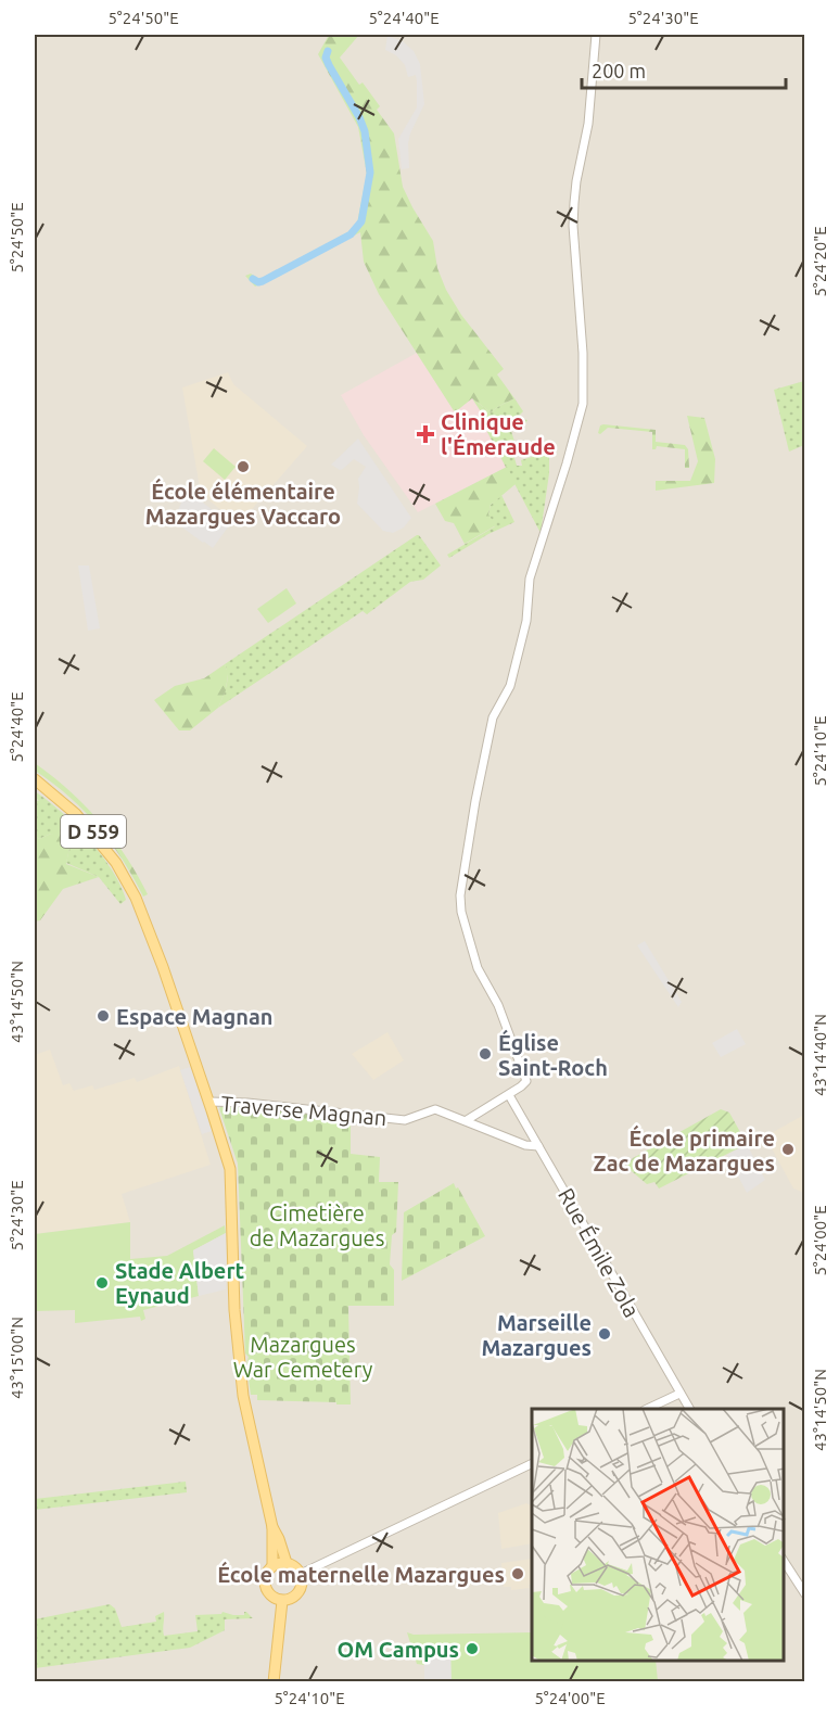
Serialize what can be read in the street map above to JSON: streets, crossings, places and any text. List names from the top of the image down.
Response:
{
  "streets": {
    "main road": ["D 559"],
    "street": ["Traverse Magnan", "Rue Émile Zola"]
  },
  "crossings": [
    ["D 559", "Traverse Magnan"]
  ],
  "parks": ["Cimetière de Mazargues", "Mazargues War Cemetery"],
  "places": {
    "health": ["Clinique l'Émeraude"],
    "other": [
      "École élémentaire Mazargues Vaccaro",
      "Espace Magnan",
      "Église Saint-Roch",
      "École primaire Zac de Mazargues",
      "Stade Albert Eynaud",
      "Marseille Mazargues",
      "École maternelle Mazargues",
      "OM Campus"
    ]
  },
  "scale_bar": "200 m",
  "coordinates": [
    "5°24'50\"E",
    "5°24'40\"E",
    "5°24'30\"E",
    "5°24'20\"E",
    "5°24'10\"E",
    "43°14'50\"N",
    "43°14'40\"N",
    "5°24'00\"E",
    "43°15'00\"N"
  ]
}
